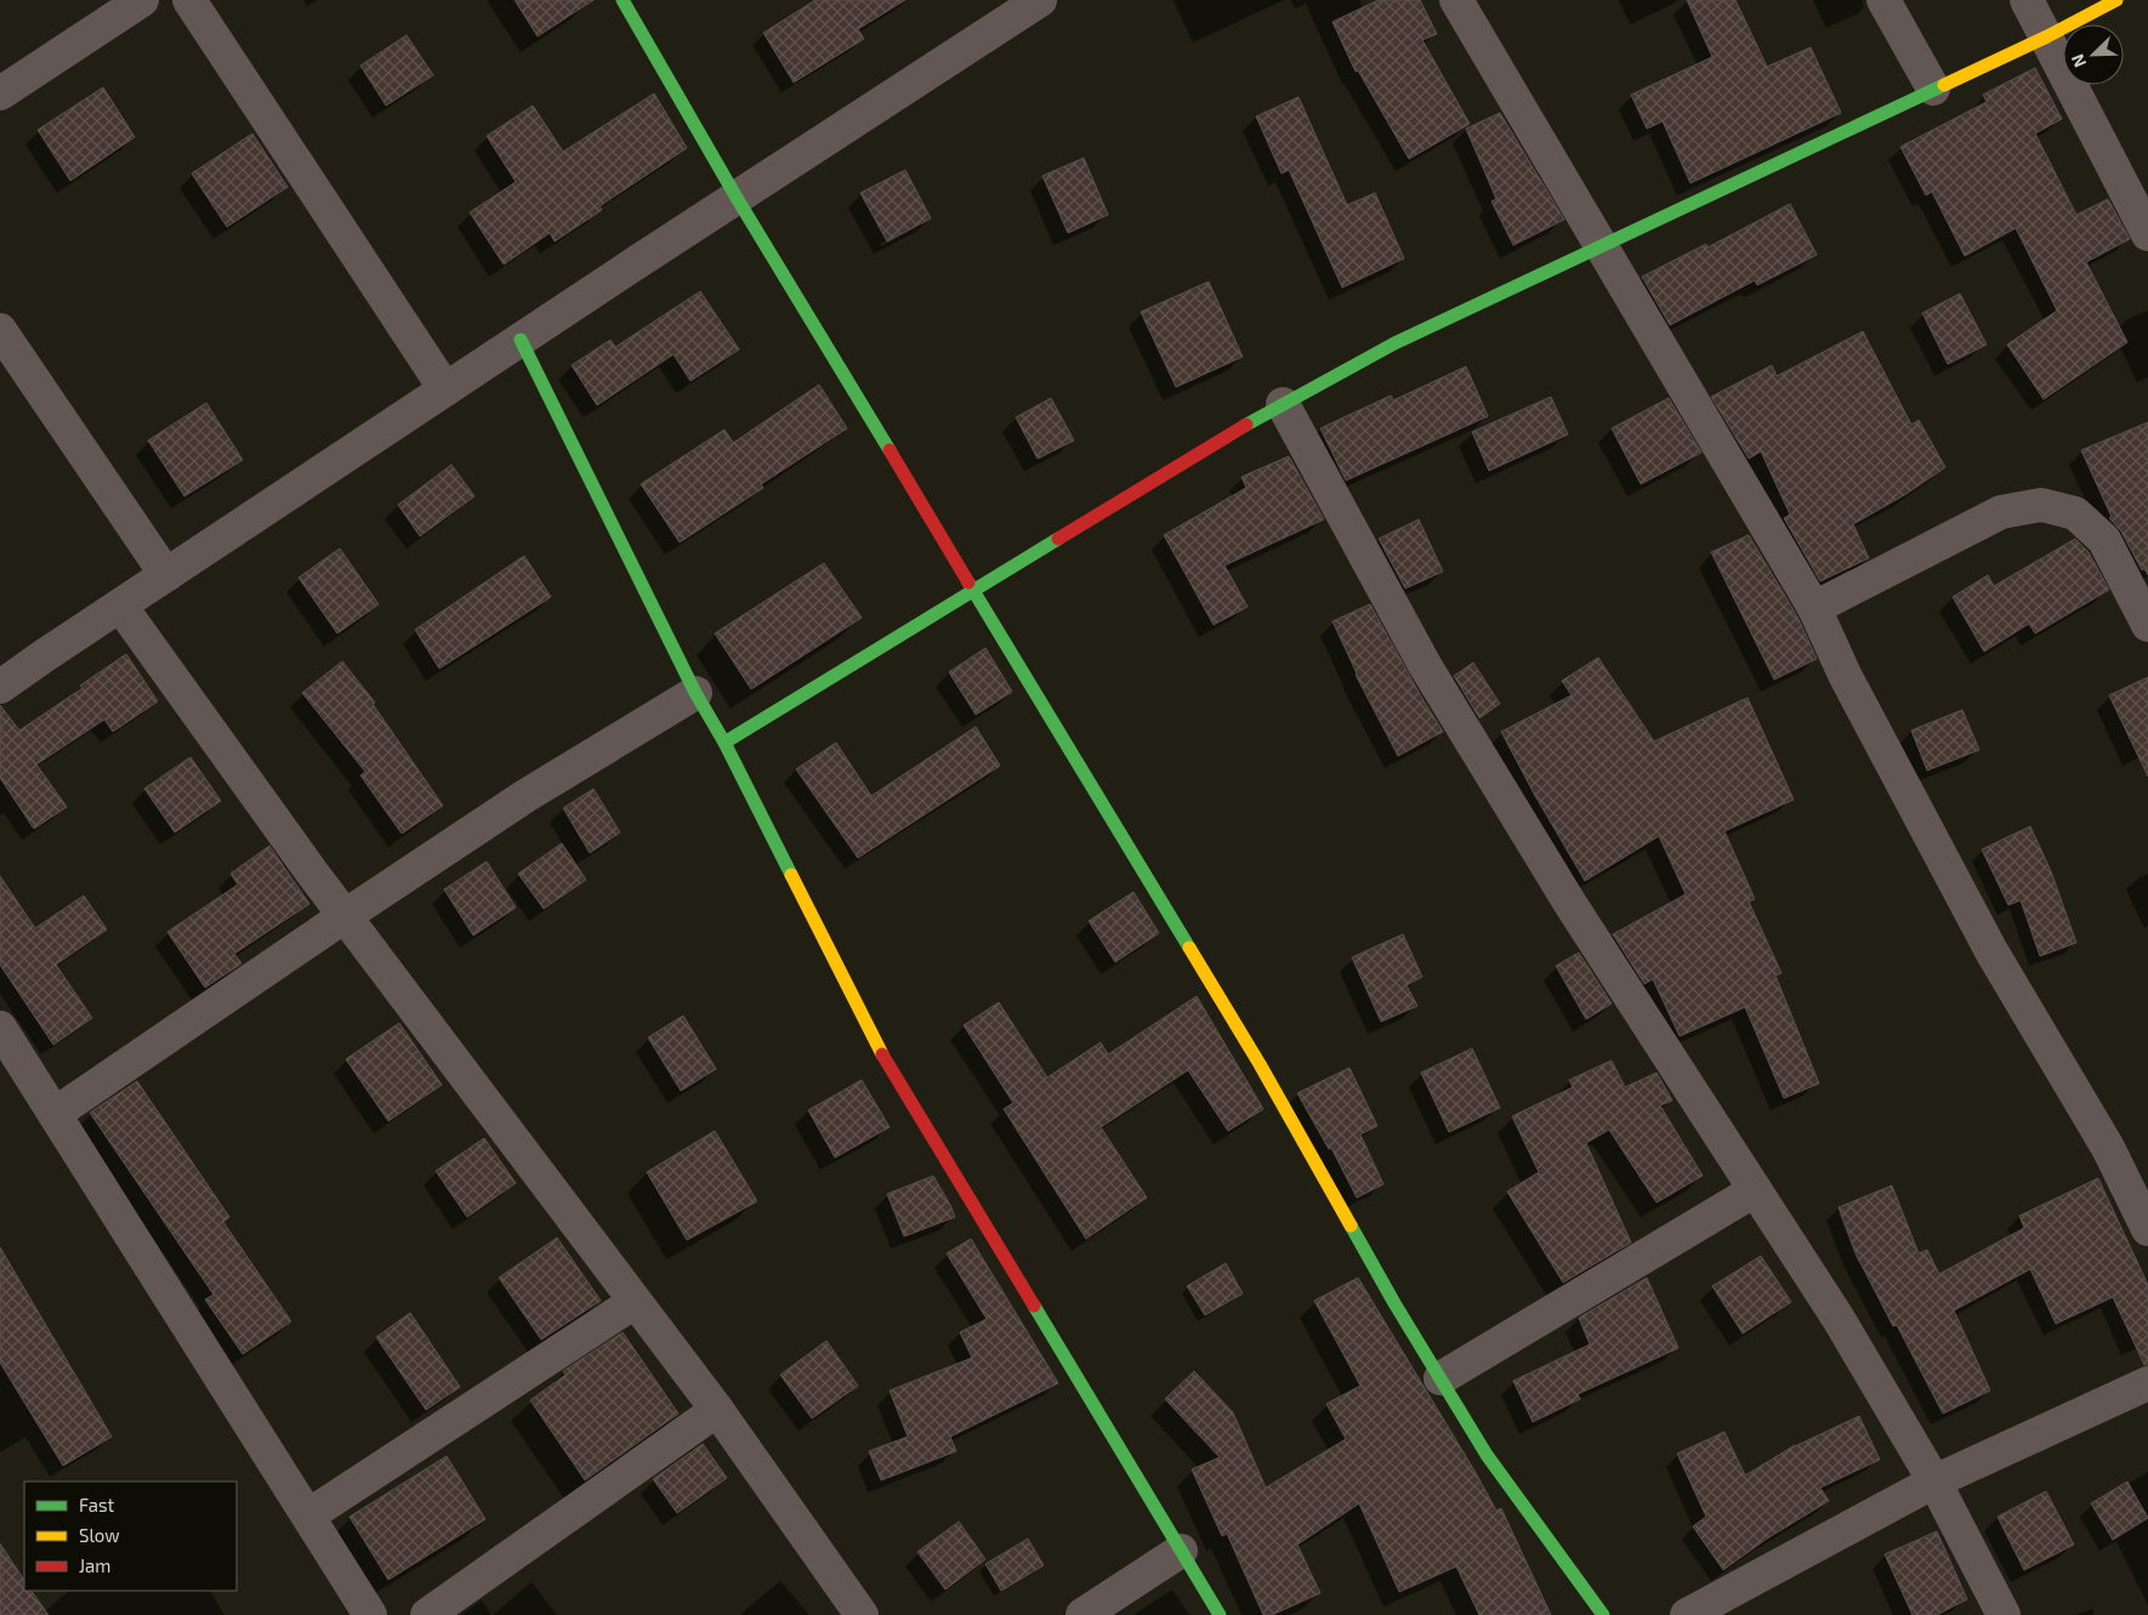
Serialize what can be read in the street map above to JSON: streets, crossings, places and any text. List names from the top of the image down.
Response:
{
  "legend": ["Fast", "Slow", "Jam"],
  "north": "bottom left"
}
